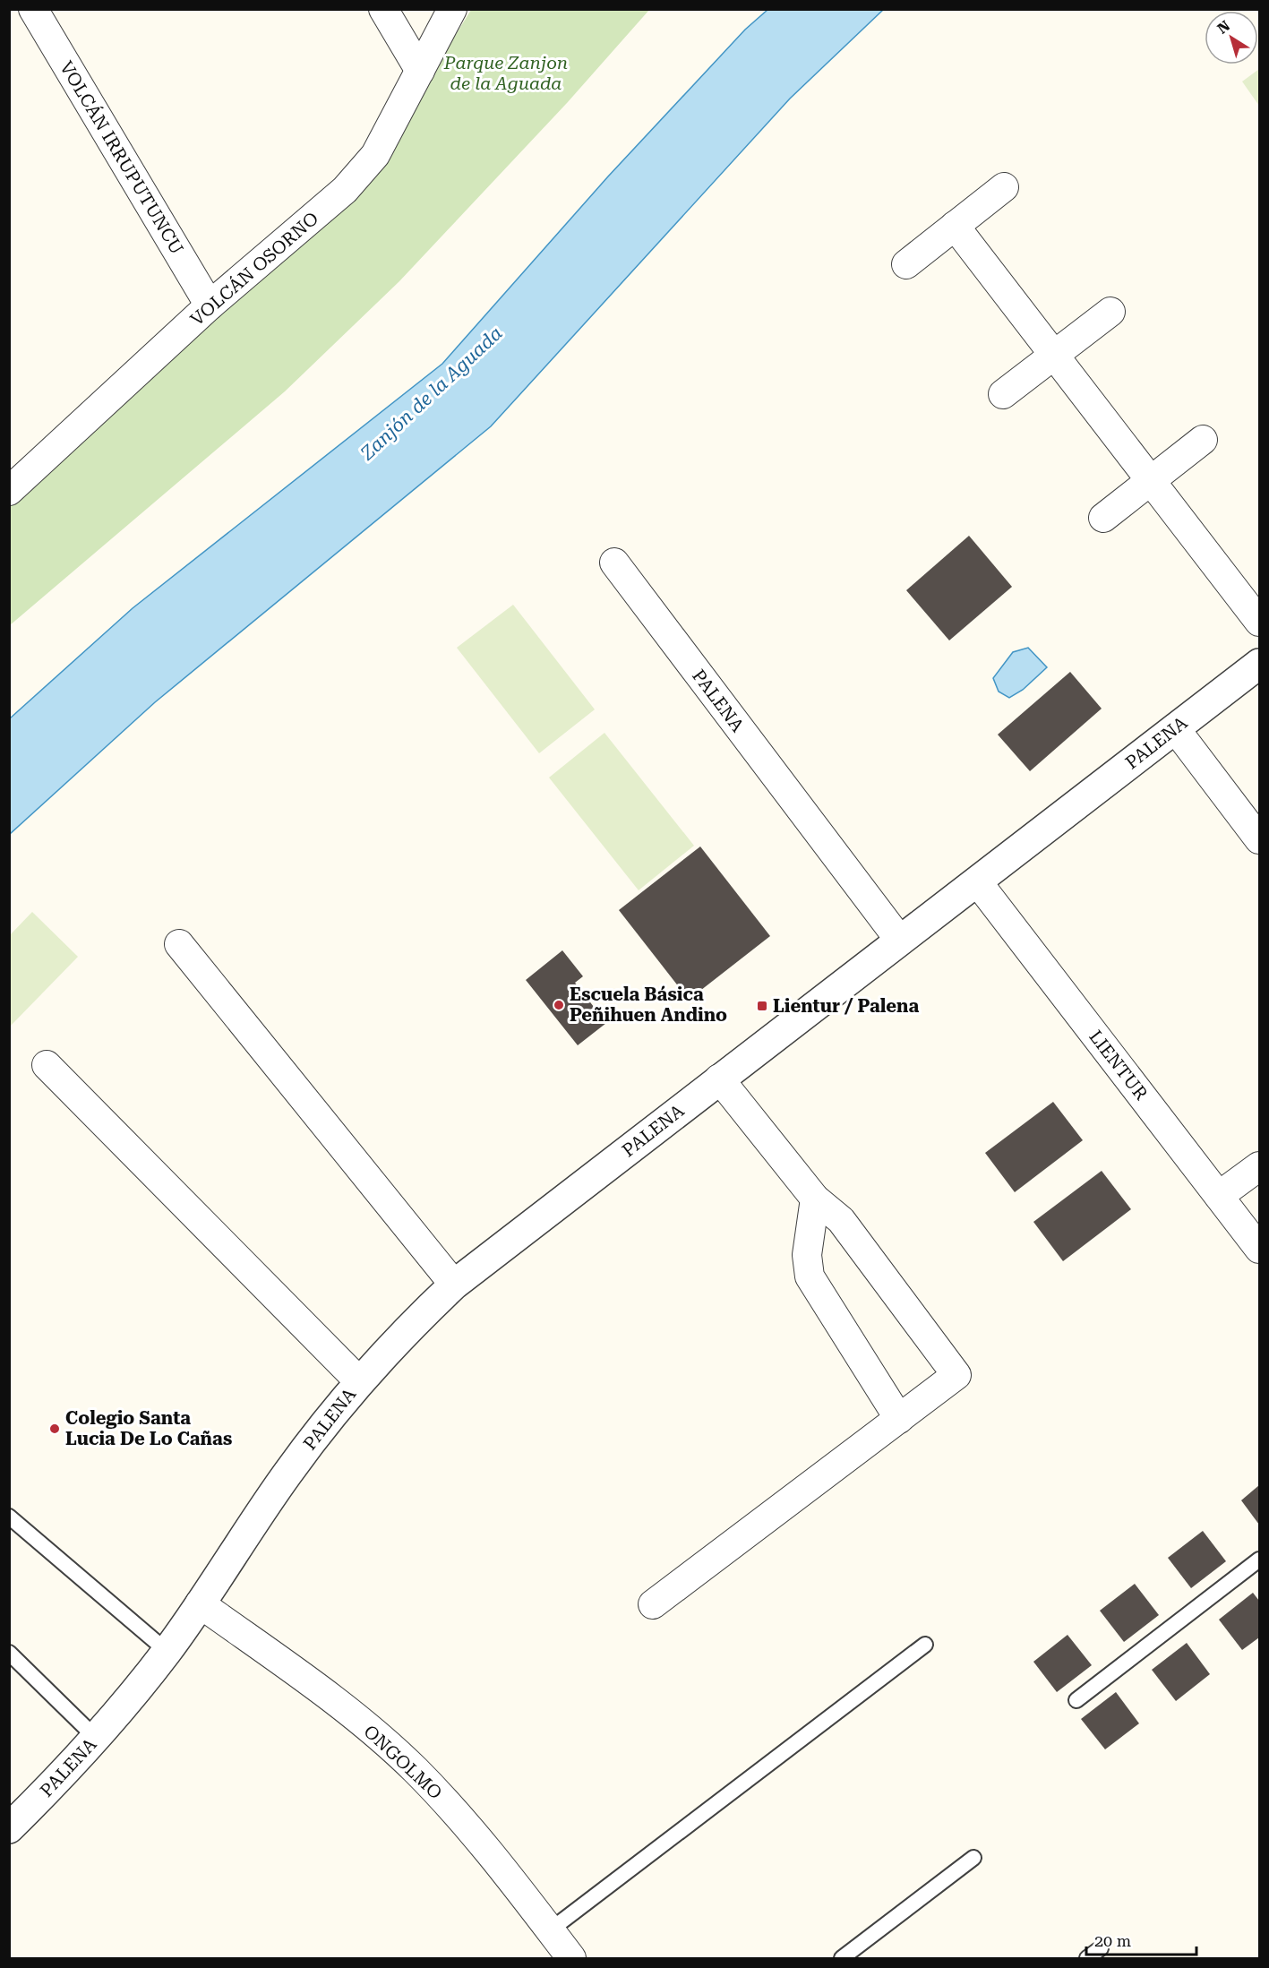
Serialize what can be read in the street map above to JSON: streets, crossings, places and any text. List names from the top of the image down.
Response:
{
  "streets": {
    "street": [
      "VOLCÁN IRRUPUTUNCU",
      "VOLCÁN OSORNO",
      "PALENA",
      "LIENTUR",
      "ONGOLMO"
    ]
  },
  "crossings": [
    ["VOLCÁN IRRUPUTUNCU", "VOLCÁN OSORNO"],
    ["PALENA", "LIENTUR"],
    ["PALENA", "ONGOLMO"]
  ],
  "water": ["Zanjón de la Aguada"],
  "parks": ["Parque Zanjon de la Aguada"],
  "places": {
    "other": ["Escuela Básica Peñihuen Andino", "Colegio Santa Lucia De Lo Cañas"],
    "transit": ["Lientur / Palena"]
  },
  "scale_bar": "20 m",
  "north": "top left"
}
